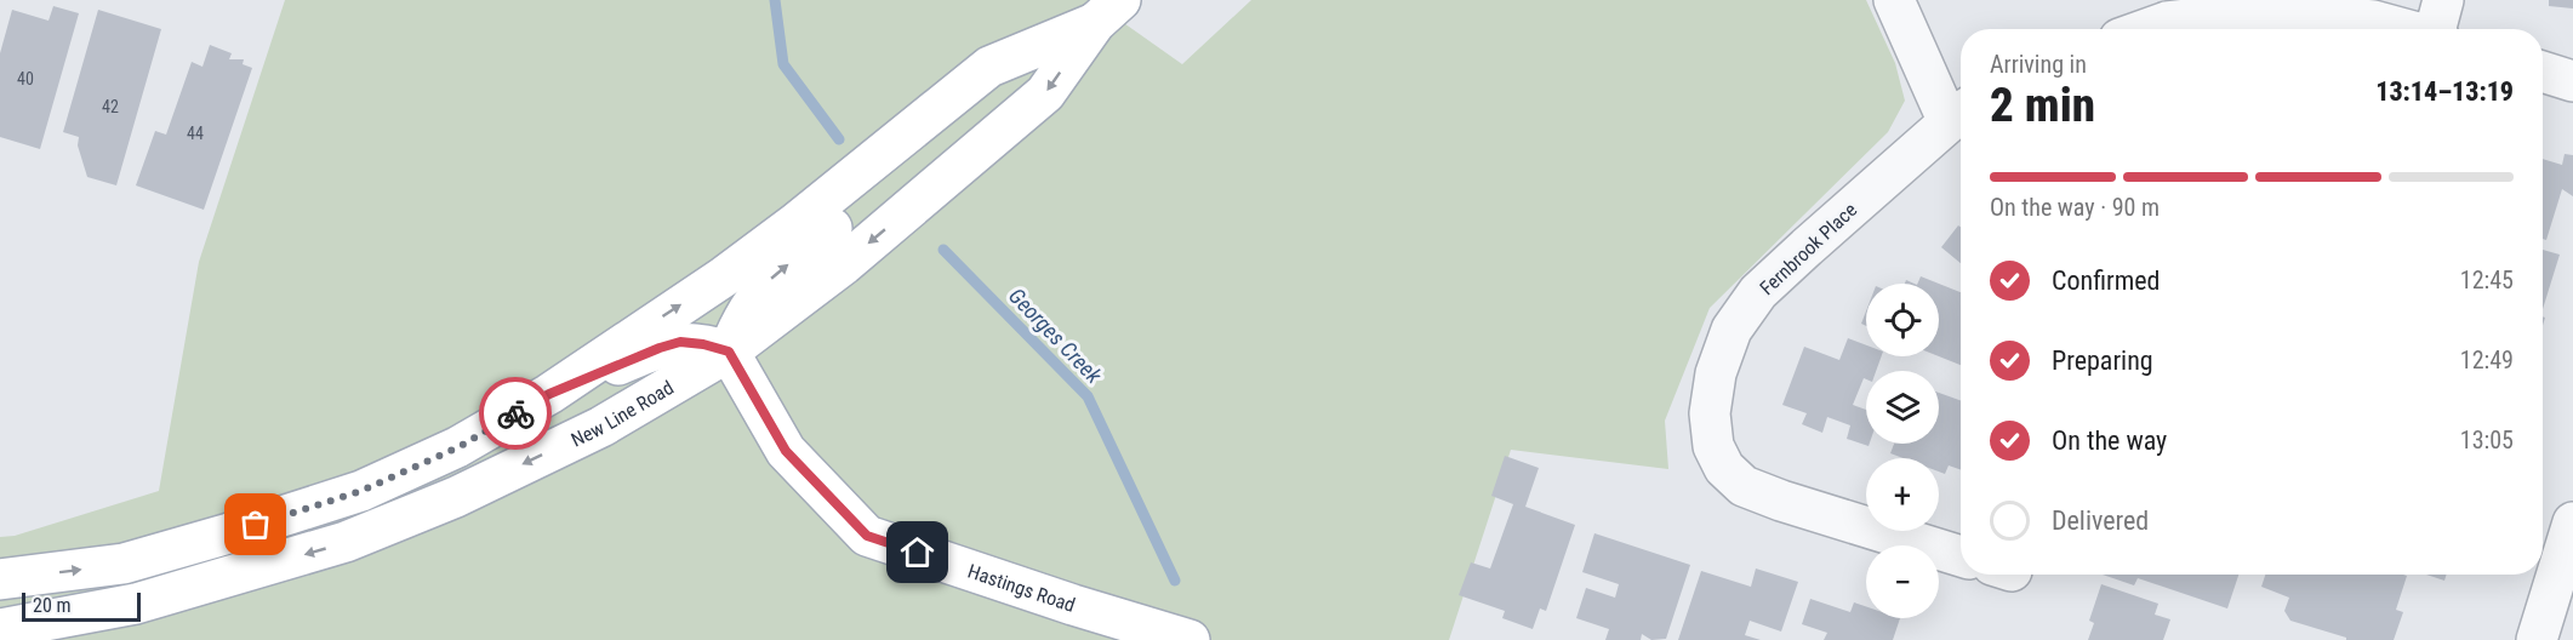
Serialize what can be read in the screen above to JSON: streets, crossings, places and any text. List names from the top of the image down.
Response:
{
  "streets": {
    "main road": ["New Line Road", "Hastings Road"],
    "street": ["Fernbrook Place"]
  },
  "crossings": [
    ["New Line Road", "Hastings Road"]
  ],
  "water": ["Georges Creek"],
  "house_numbers": ["40", "42", "44"],
  "scale_bar": "20 m",
  "page": {
    "heading": ["2 min", "Arriving in", "13:14–13:19"],
    "bar": "On the way · 90 m",
    "list": [
      ["Confirmed", "12:45"],
      ["Preparing", "12:49"],
      ["On the way", "13:05"],
      "Delivered"
    ],
    "map_buttons": ["+", "−"],
    "scale": "20 m"
  }
}
